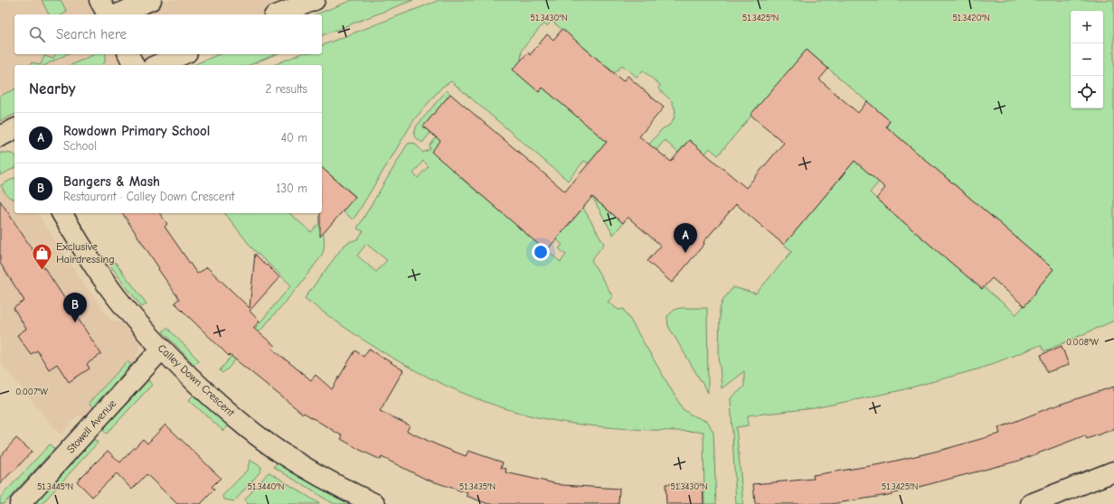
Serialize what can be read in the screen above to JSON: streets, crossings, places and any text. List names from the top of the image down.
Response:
{
  "streets": {
    "street": ["Calley Down Crescent", "Stowell Avenue"]
  },
  "crossings": [
    ["Calley Down Crescent", "Stowell Avenue"]
  ],
  "places": {
    "shop": ["Exclusive Hairdressing"]
  },
  "page": {
    "map_buttons": ["+", "−"],
    "search": "Search here",
    "heading": ["Nearby", "2 results"],
    "list": [
      {
        "mark": "A",
        "name": "Rowdown Primary School",
        "note": "School",
        "value": "40 m"
      },
      {
        "mark": "B",
        "name": "Bangers & Mash",
        "note": "Restaurant · Calley Down Crescent",
        "value": "130 m"
      }
    ],
    "pins": ["A", "B"]
  },
  "coordinates": [
    "51.3430°N",
    "51.3425°N",
    "51.3420°N",
    "0.008°W",
    "0.007°W",
    "51.3445°N",
    "51.3440°N",
    "51.3435°N"
  ]
}
